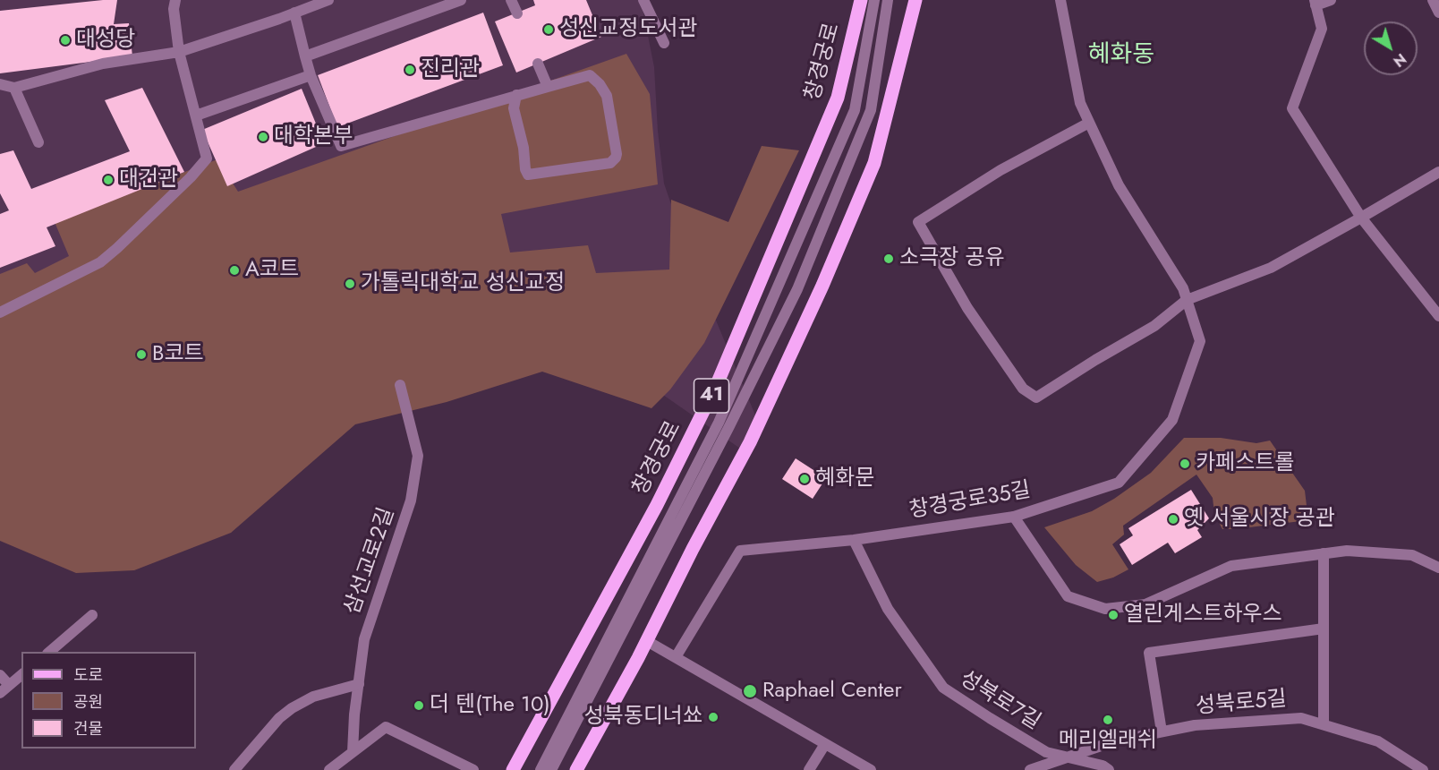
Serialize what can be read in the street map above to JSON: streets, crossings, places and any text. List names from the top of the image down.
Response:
{
  "streets": {
    "main road": ["창경궁로", "41"],
    "street": [
      "창경궁로35길",
      "삼선교로2길",
      "성북로7길",
      "성북로5길"
    ]
  },
  "crossings": [
    ["창경궁로35길", "성북로7길"],
    ["성북로7길", "성북로5길"]
  ],
  "districts": ["혜화동"],
  "places": [
    "성신교정도서관",
    "대성당",
    "진리관",
    "대학본부",
    "대건관",
    "소극장 공유",
    "A코트",
    "가톨릭대학교 성신교정",
    "B코트",
    "카페스트롤",
    "혜화문",
    "옛 서울시장 공관",
    "열린게스트하우스",
    "Raphael Center",
    "더 텐(The 10)",
    "성북동디너쑈",
    "메리엘래쉬"
  ],
  "legend": ["도로", "공원", "건물"],
  "north": "bottom right"
}
